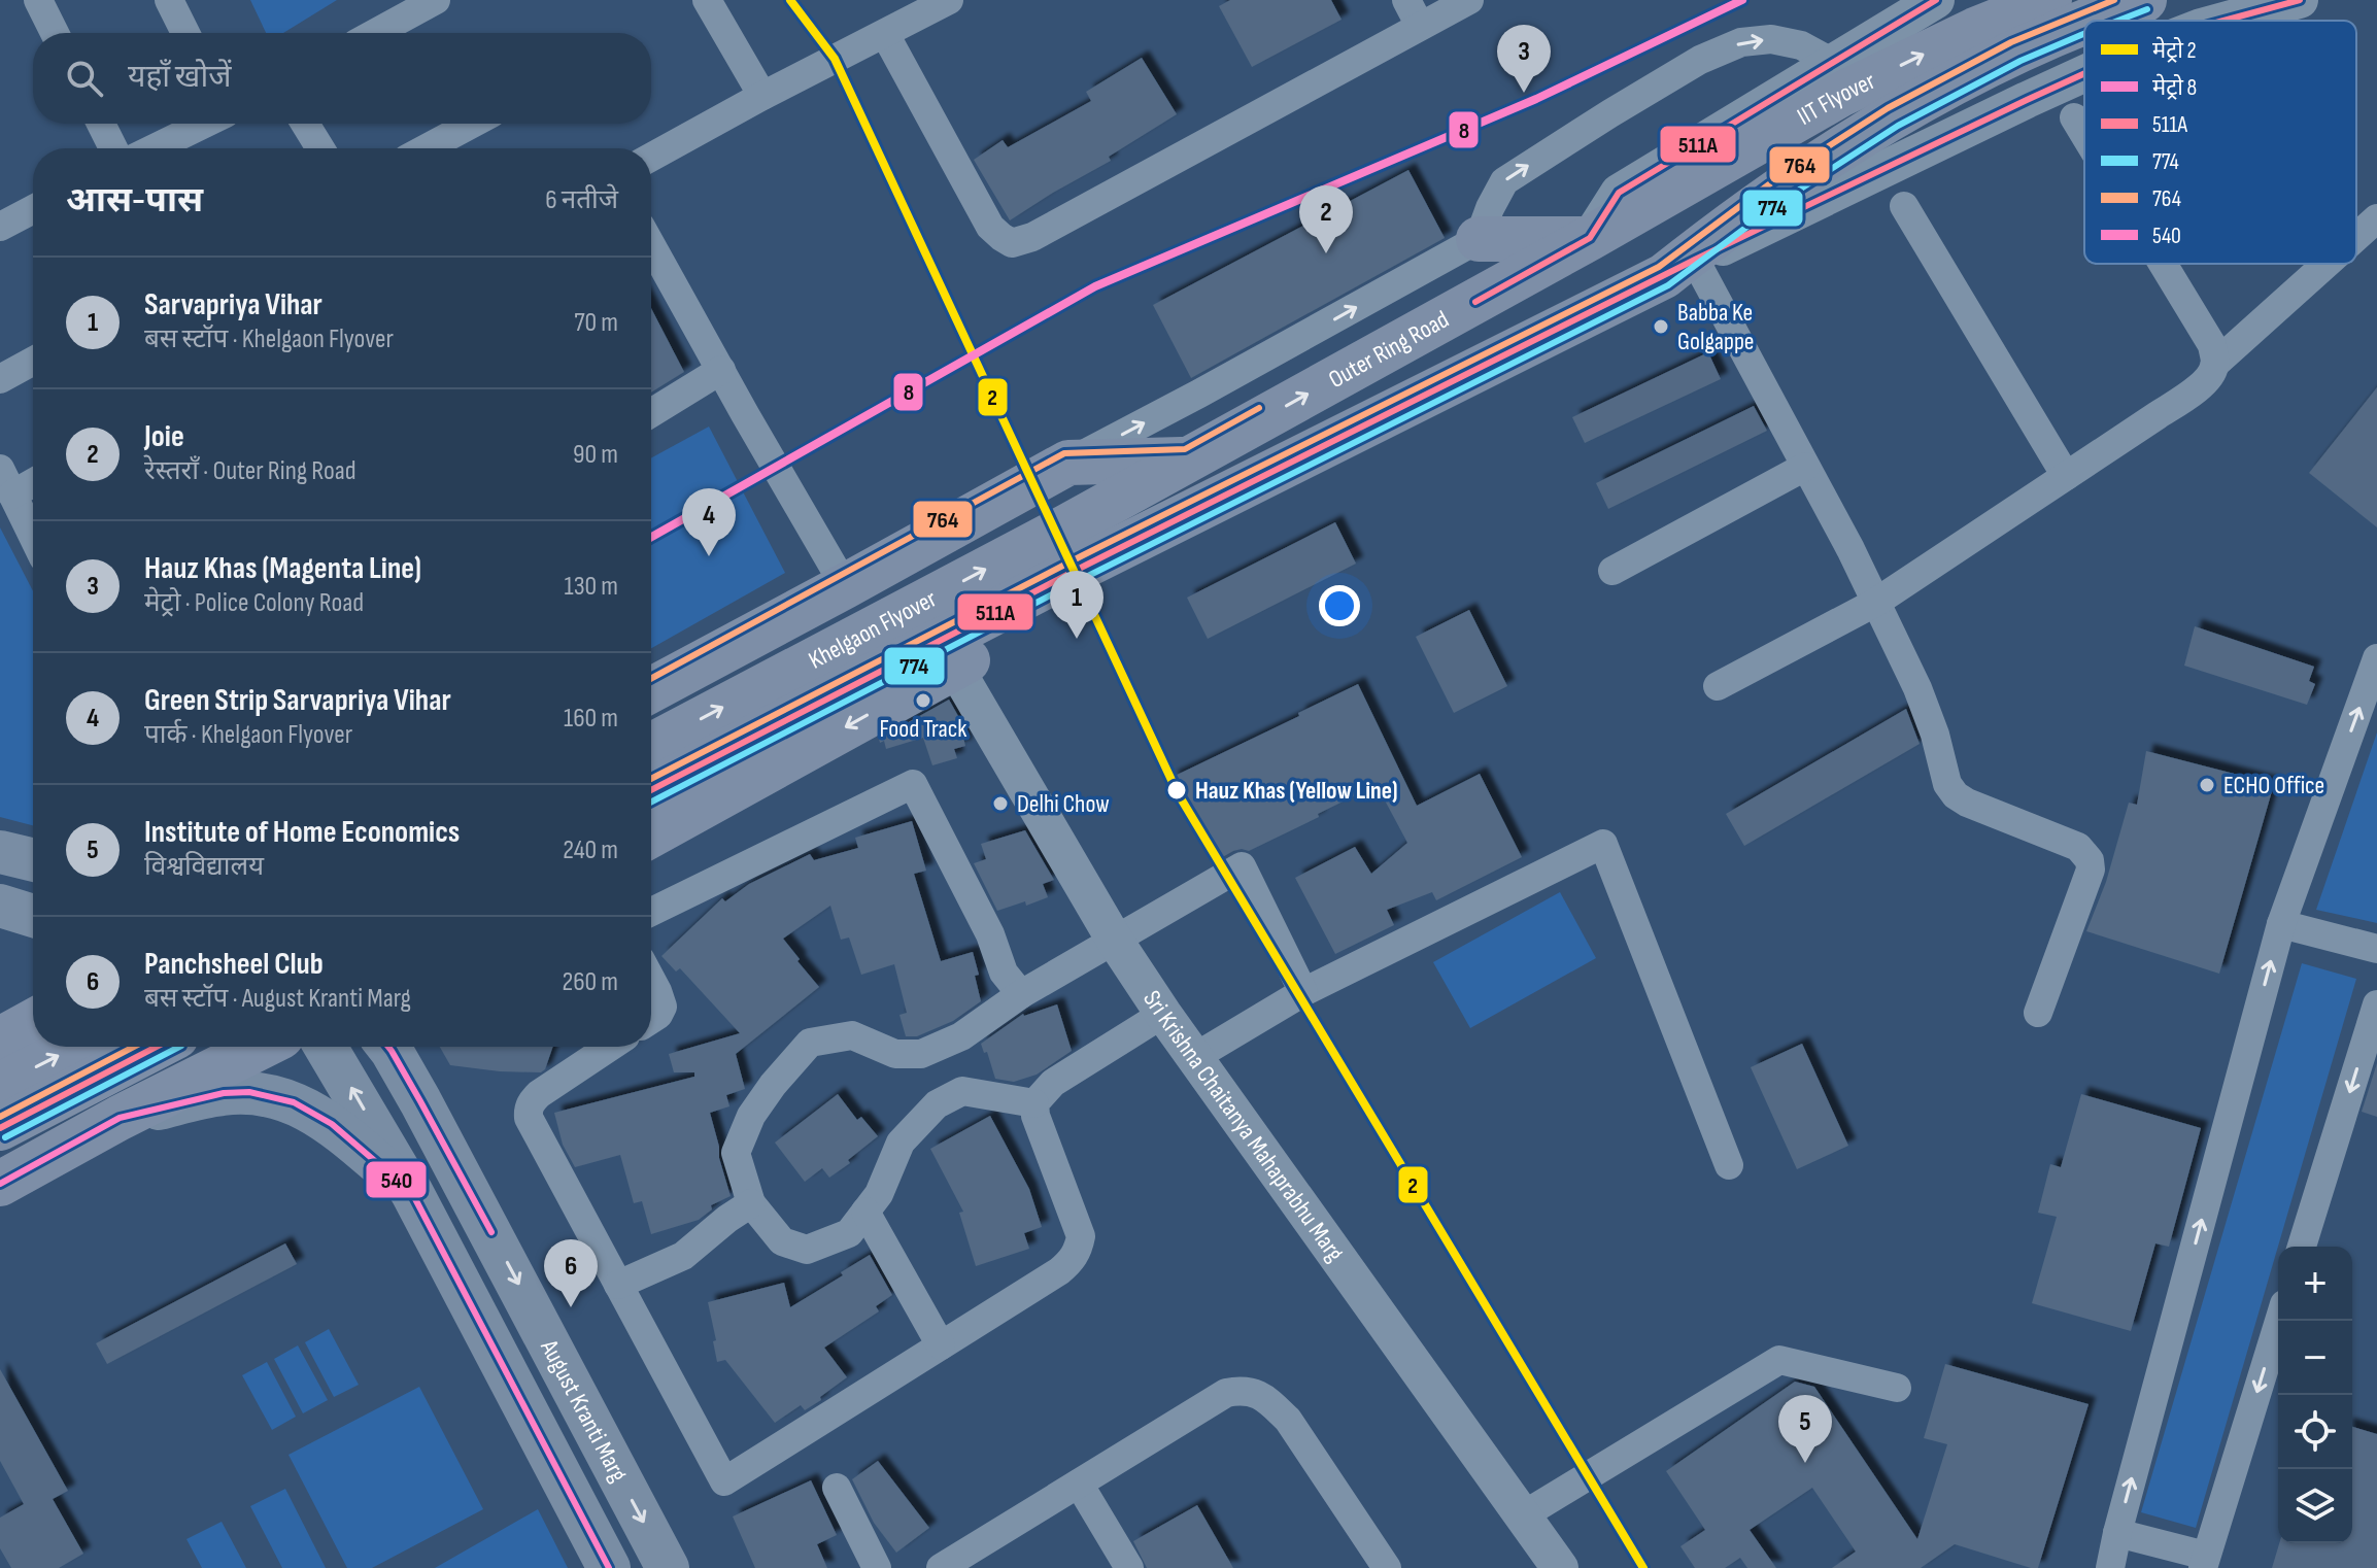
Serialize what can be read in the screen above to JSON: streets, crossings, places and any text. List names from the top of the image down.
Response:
{
  "streets": {
    "main road": [
      "IIT Flyover",
      "Outer Ring Road",
      "Khelgaon Flyover",
      "August Kranti Marg"
    ],
    "street": ["Sri Krishna Chaitanya Mahaprabhu Marg"]
  },
  "crossings": [
    ["IIT Flyover", "Outer Ring Road"],
    ["Outer Ring Road", "Khelgaon Flyover"]
  ],
  "places": [
    "Babba Ke Golgappe",
    "Food Track",
    "ECHO Office",
    "Hauz Khas (Yellow Line)",
    "Delhi Chow"
  ],
  "lines": [
    "metro line 2",
    "metro line 8",
    "transit line 511A",
    "transit line 764",
    "transit line 774",
    "transit line 540"
  ],
  "legend": [
    "मेट्रो 2",
    "मेट्रो 8",
    "511A",
    "774",
    "764",
    "540"
  ],
  "page": {
    "pins": [
      "3",
      "2",
      "4",
      "1",
      "6",
      "5"
    ],
    "search": "यहाँ खोजें",
    "heading": ["आस-पास", "6 नतीजे"],
    "list": [
      {
        "mark": "1",
        "name": "Sarvapriya Vihar",
        "note": "बस स्टॉप · Khelgaon Flyover",
        "value": "70 m"
      },
      {
        "mark": "2",
        "name": "Joie",
        "note": "रेस्तराँ · Outer Ring Road",
        "value": "90 m"
      },
      {
        "mark": "3",
        "name": "Hauz Khas (Magenta Line)",
        "note": "मेट्रो · Police Colony Road",
        "value": "130 m"
      },
      {
        "mark": "4",
        "name": "Green Strip Sarvapriya Vihar",
        "note": "पार्क · Khelgaon Flyover",
        "value": "160 m"
      },
      {
        "mark": "5",
        "name": "Institute of Home Economics",
        "note": "विश्वविद्यालय",
        "value": "240 m"
      },
      {
        "mark": "6",
        "name": "Panchsheel Club",
        "note": "बस स्टॉप · August Kranti Marg",
        "value": "260 m"
      }
    ],
    "map_buttons": ["+", "−"]
  }
}
